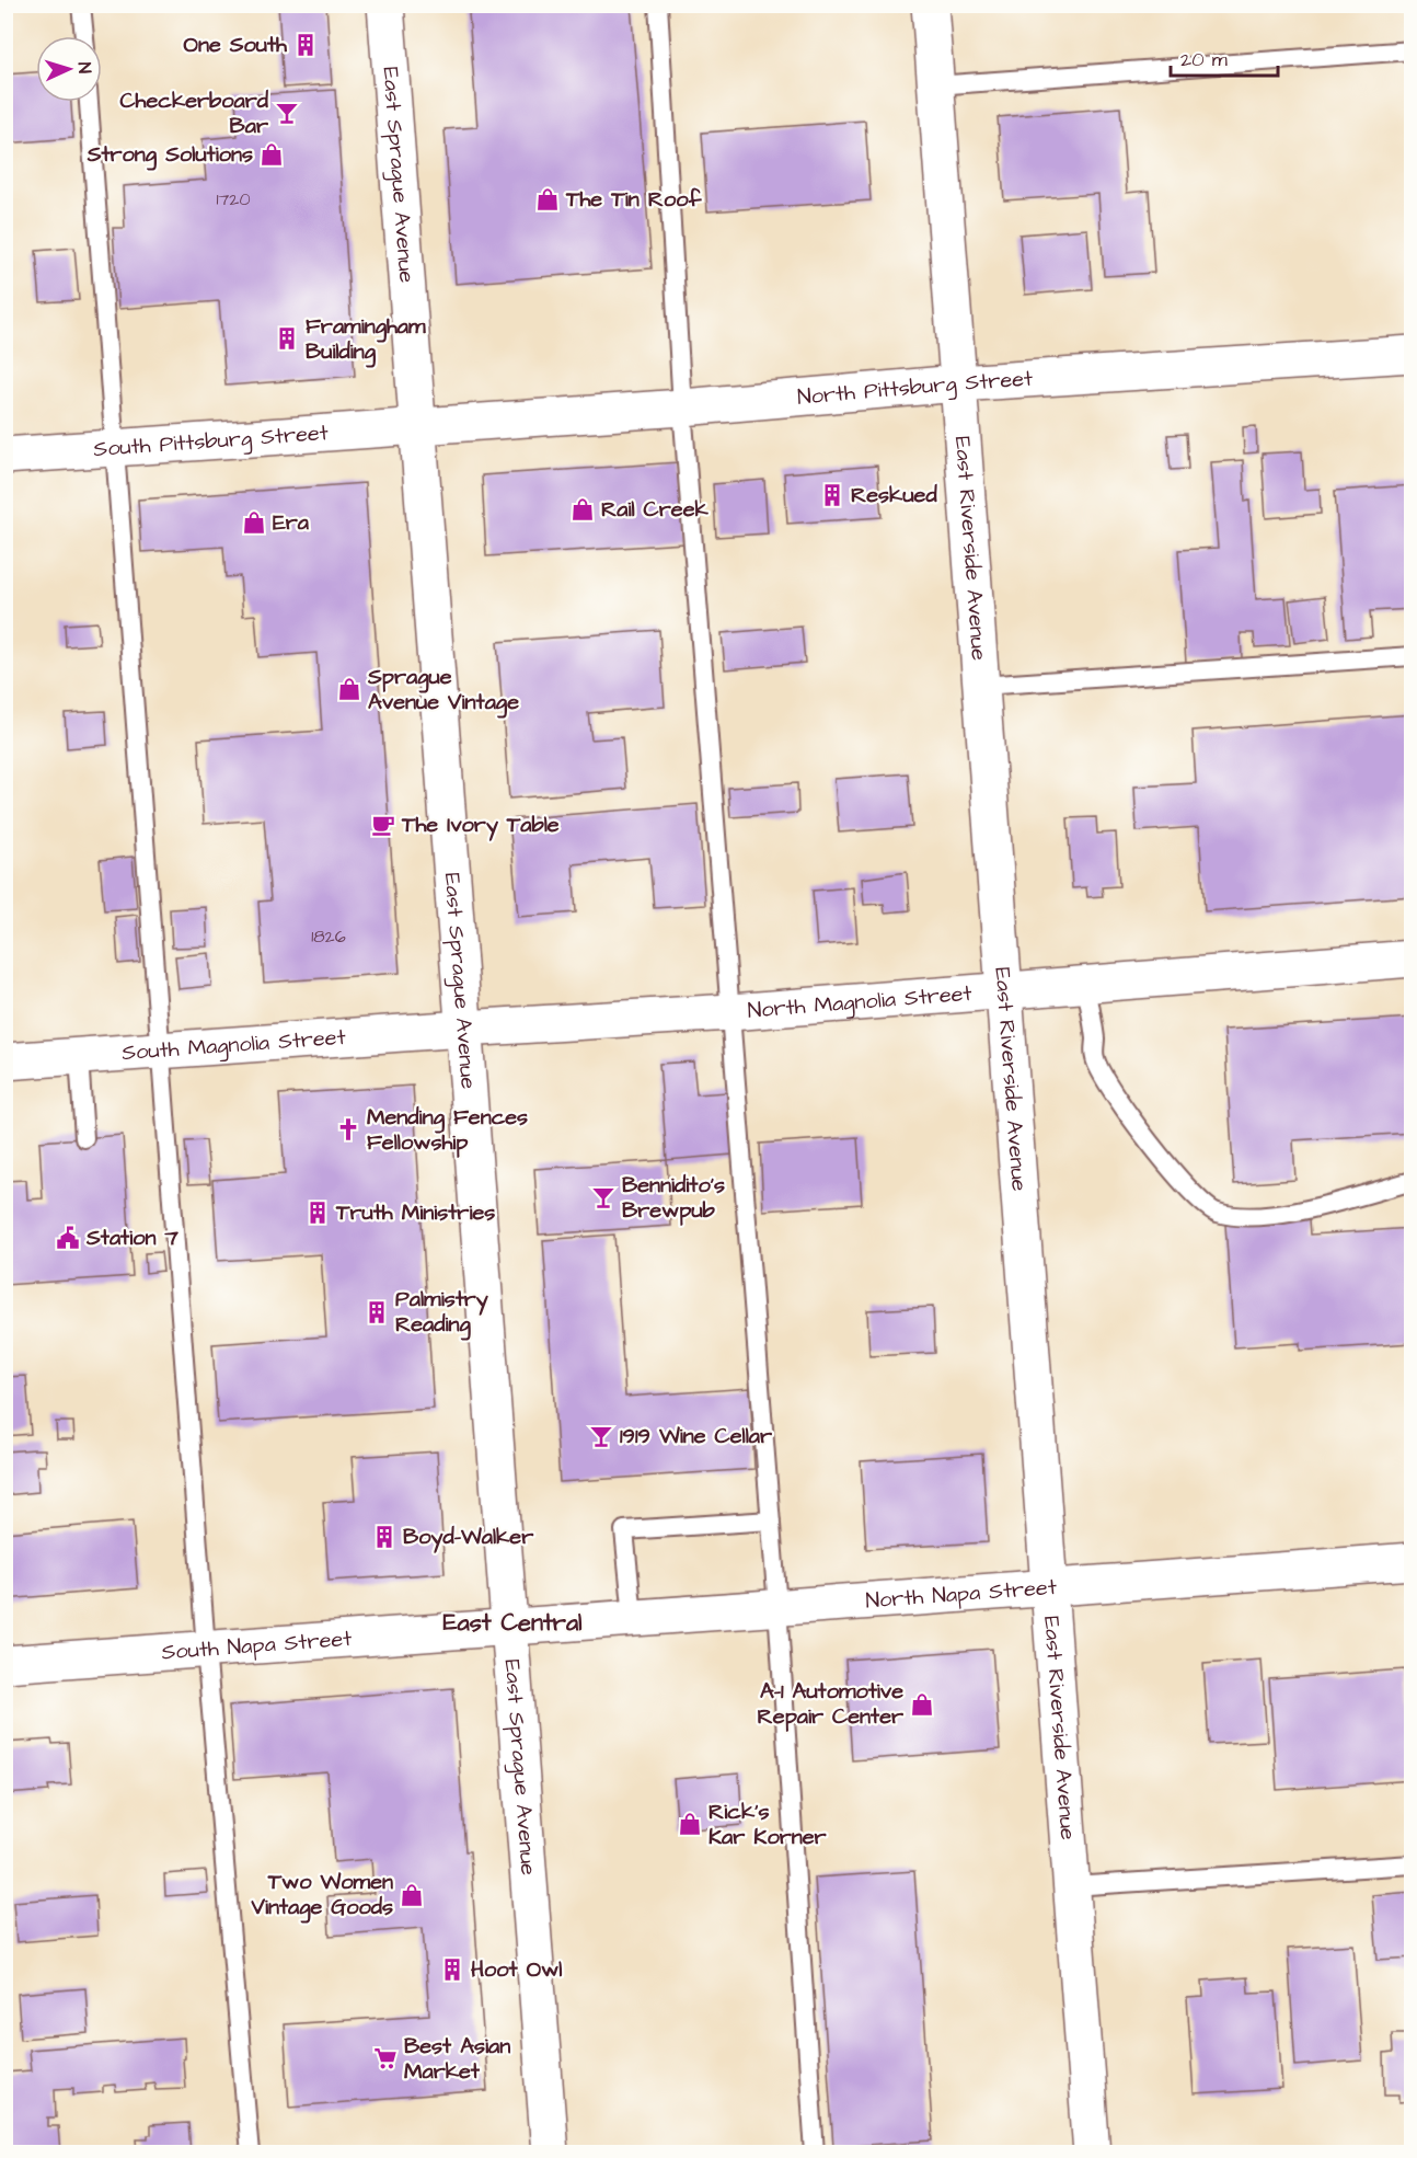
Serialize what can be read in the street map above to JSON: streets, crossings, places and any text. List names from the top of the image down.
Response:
{
  "streets": {
    "street": [
      "East Sprague Avenue",
      "North Pittsburg Street",
      "South Pittsburg Street",
      "East Riverside Avenue",
      "North Magnolia Street",
      "South Magnolia Street",
      "North Napa Street",
      "South Napa Street"
    ]
  },
  "crossings": [
    ["East Sprague Avenue", "North Pittsburg Street"],
    ["East Sprague Avenue", "South Pittsburg Street"],
    ["East Sprague Avenue", "North Magnolia Street"],
    ["East Sprague Avenue", "South Magnolia Street"],
    ["East Sprague Avenue", "North Napa Street"],
    ["East Sprague Avenue", "South Napa Street"],
    ["North Pittsburg Street", "South Pittsburg Street"],
    ["North Pittsburg Street", "East Riverside Avenue"],
    ["East Riverside Avenue", "North Magnolia Street"],
    ["East Riverside Avenue", "North Napa Street"],
    ["North Magnolia Street", "South Magnolia Street"],
    ["North Napa Street", "South Napa Street"]
  ],
  "districts": ["East Central"],
  "places": {
    "building": [
      "One South",
      "Framingham Building",
      "Reskued",
      "Truth Ministries",
      "Palmistry Reading",
      "Boyd-Walker",
      "Hoot Owl"
    ],
    "bar": ["Checkerboard Bar", "Bennidito's Brewpub", "1919 Wine Cellar"],
    "shop": [
      "Strong Solutions",
      "The Tin Roof",
      "Rail Creek",
      "Era",
      "Sprague Avenue Vintage",
      "A-1 Automotive Repair Center",
      "Rick's Kar Korner",
      "Two Women Vintage Goods"
    ],
    "cafe": ["The Ivory Table"],
    "church": ["Mending Fences Fellowship"],
    "public building": ["Station 7"],
    "supermarket": ["Best Asian Market"]
  },
  "house_numbers": ["1720", "1826"],
  "scale_bar": "20 m",
  "north": "right"
}
